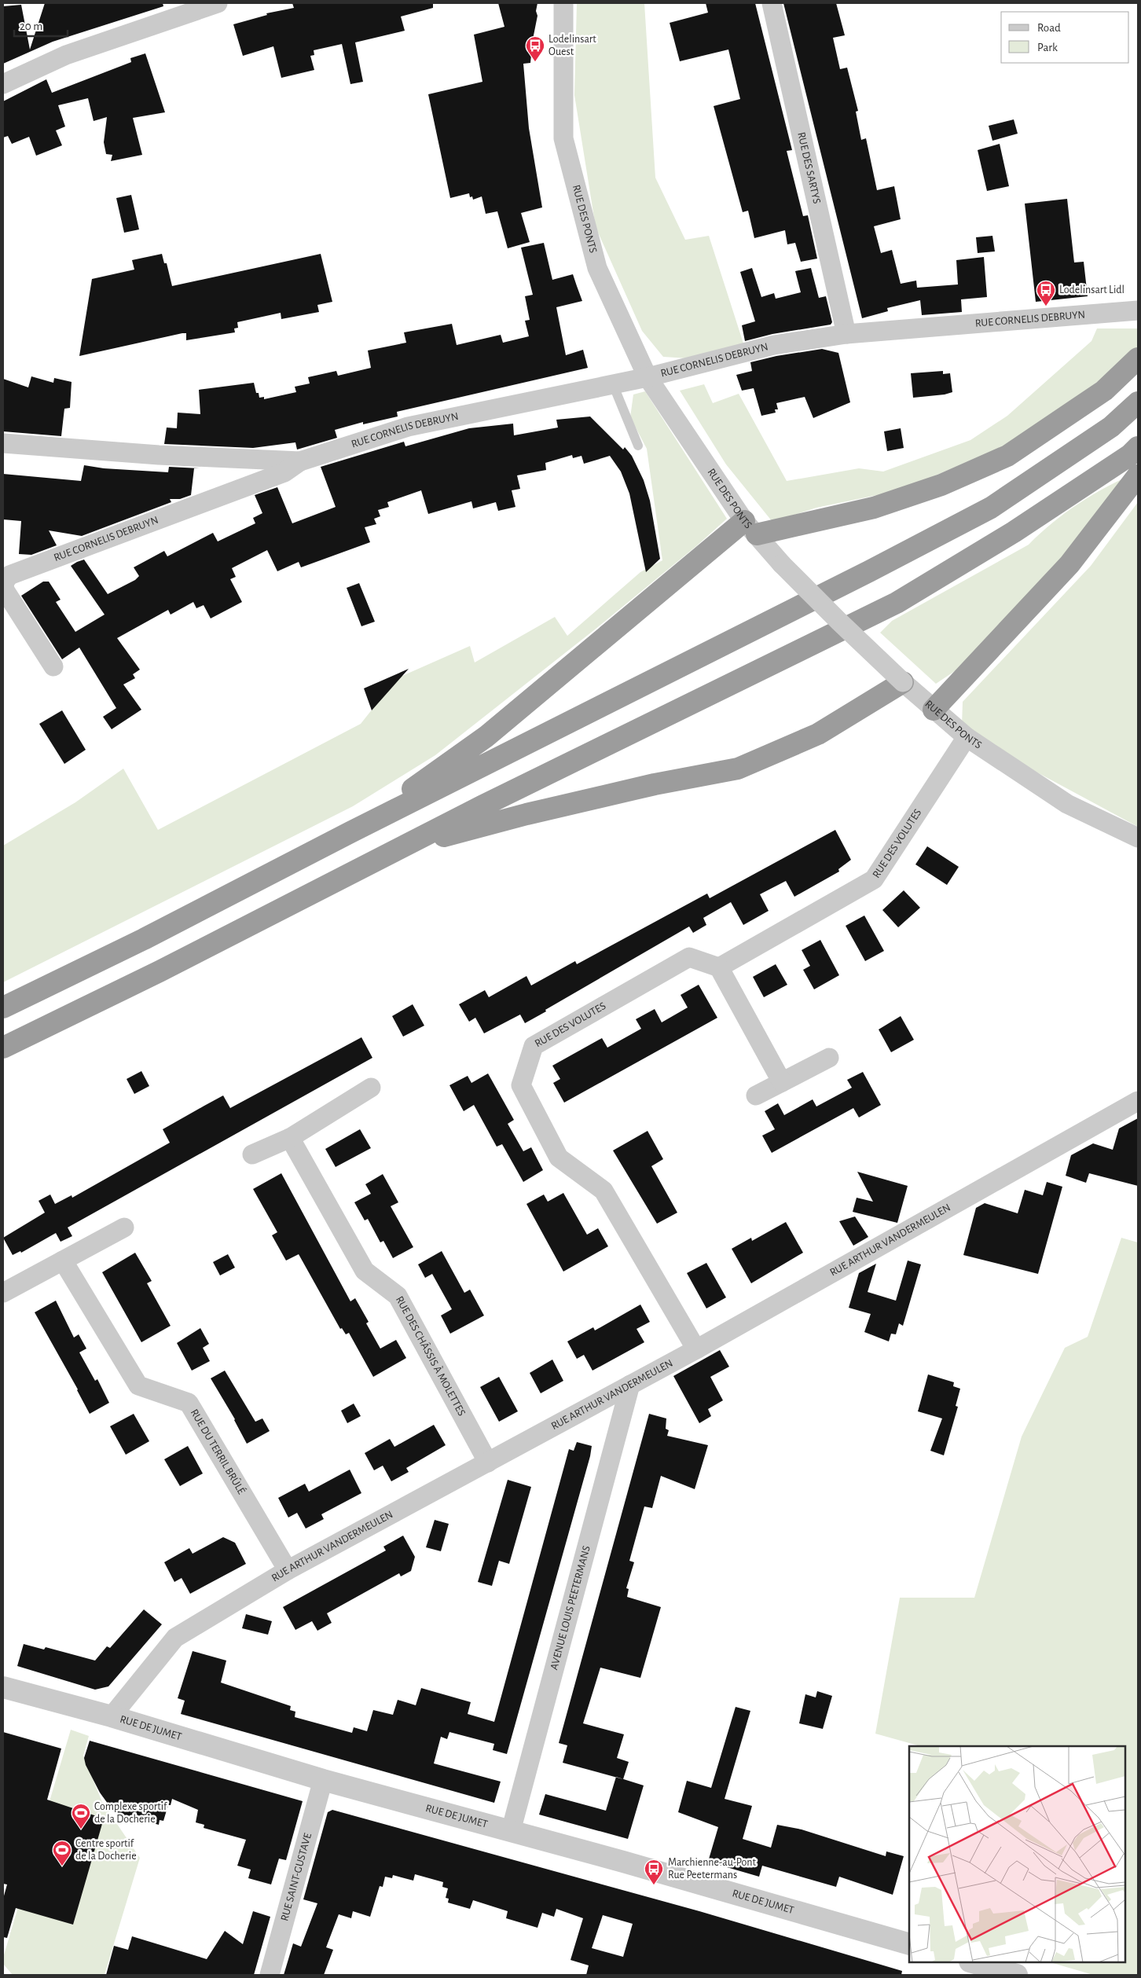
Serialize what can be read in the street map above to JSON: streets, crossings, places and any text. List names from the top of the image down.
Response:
{
  "streets": {
    "street": [
      "RUE DES SARTYS",
      "RUE DES PONTS",
      "RUE CORNELIS DEBRUYN",
      "RUE DES VOLUTES",
      "RUE ARTHUR VANDERMEULEN",
      "RUE DES CHÂSSIS À MOLETTES",
      "RUE DU TERRIL BRÛLÉ",
      "AVENUE LOUIS PEETERMANS",
      "RUE DE JUMET",
      "RUE SAINT-GUSTAVE"
    ]
  },
  "crossings": [
    ["RUE DES SARTYS", "RUE CORNELIS DEBRUYN"],
    ["RUE DES PONTS", "RUE CORNELIS DEBRUYN"],
    ["RUE DES PONTS", "RUE DES VOLUTES"],
    ["RUE DES VOLUTES", "RUE ARTHUR VANDERMEULEN"],
    ["RUE ARTHUR VANDERMEULEN", "RUE DES CHÂSSIS À MOLETTES"],
    ["RUE ARTHUR VANDERMEULEN", "RUE DU TERRIL BRÛLÉ"],
    ["RUE ARTHUR VANDERMEULEN", "AVENUE LOUIS PEETERMANS"],
    ["RUE ARTHUR VANDERMEULEN", "RUE DE JUMET"],
    ["AVENUE LOUIS PEETERMANS", "RUE DE JUMET"],
    ["RUE DE JUMET", "RUE SAINT-GUSTAVE"]
  ],
  "places": {
    "bus stop": ["Lodelinsart Ouest", "Lodelinsart Lidl", "Marchienne-au-Pont Rue Peetermans"],
    "sports": ["Complexe sportif de la Docherie", "Centre sportif de la Docherie"]
  },
  "legend": ["Road", "Park"],
  "scale_bar": "20 m"
}
